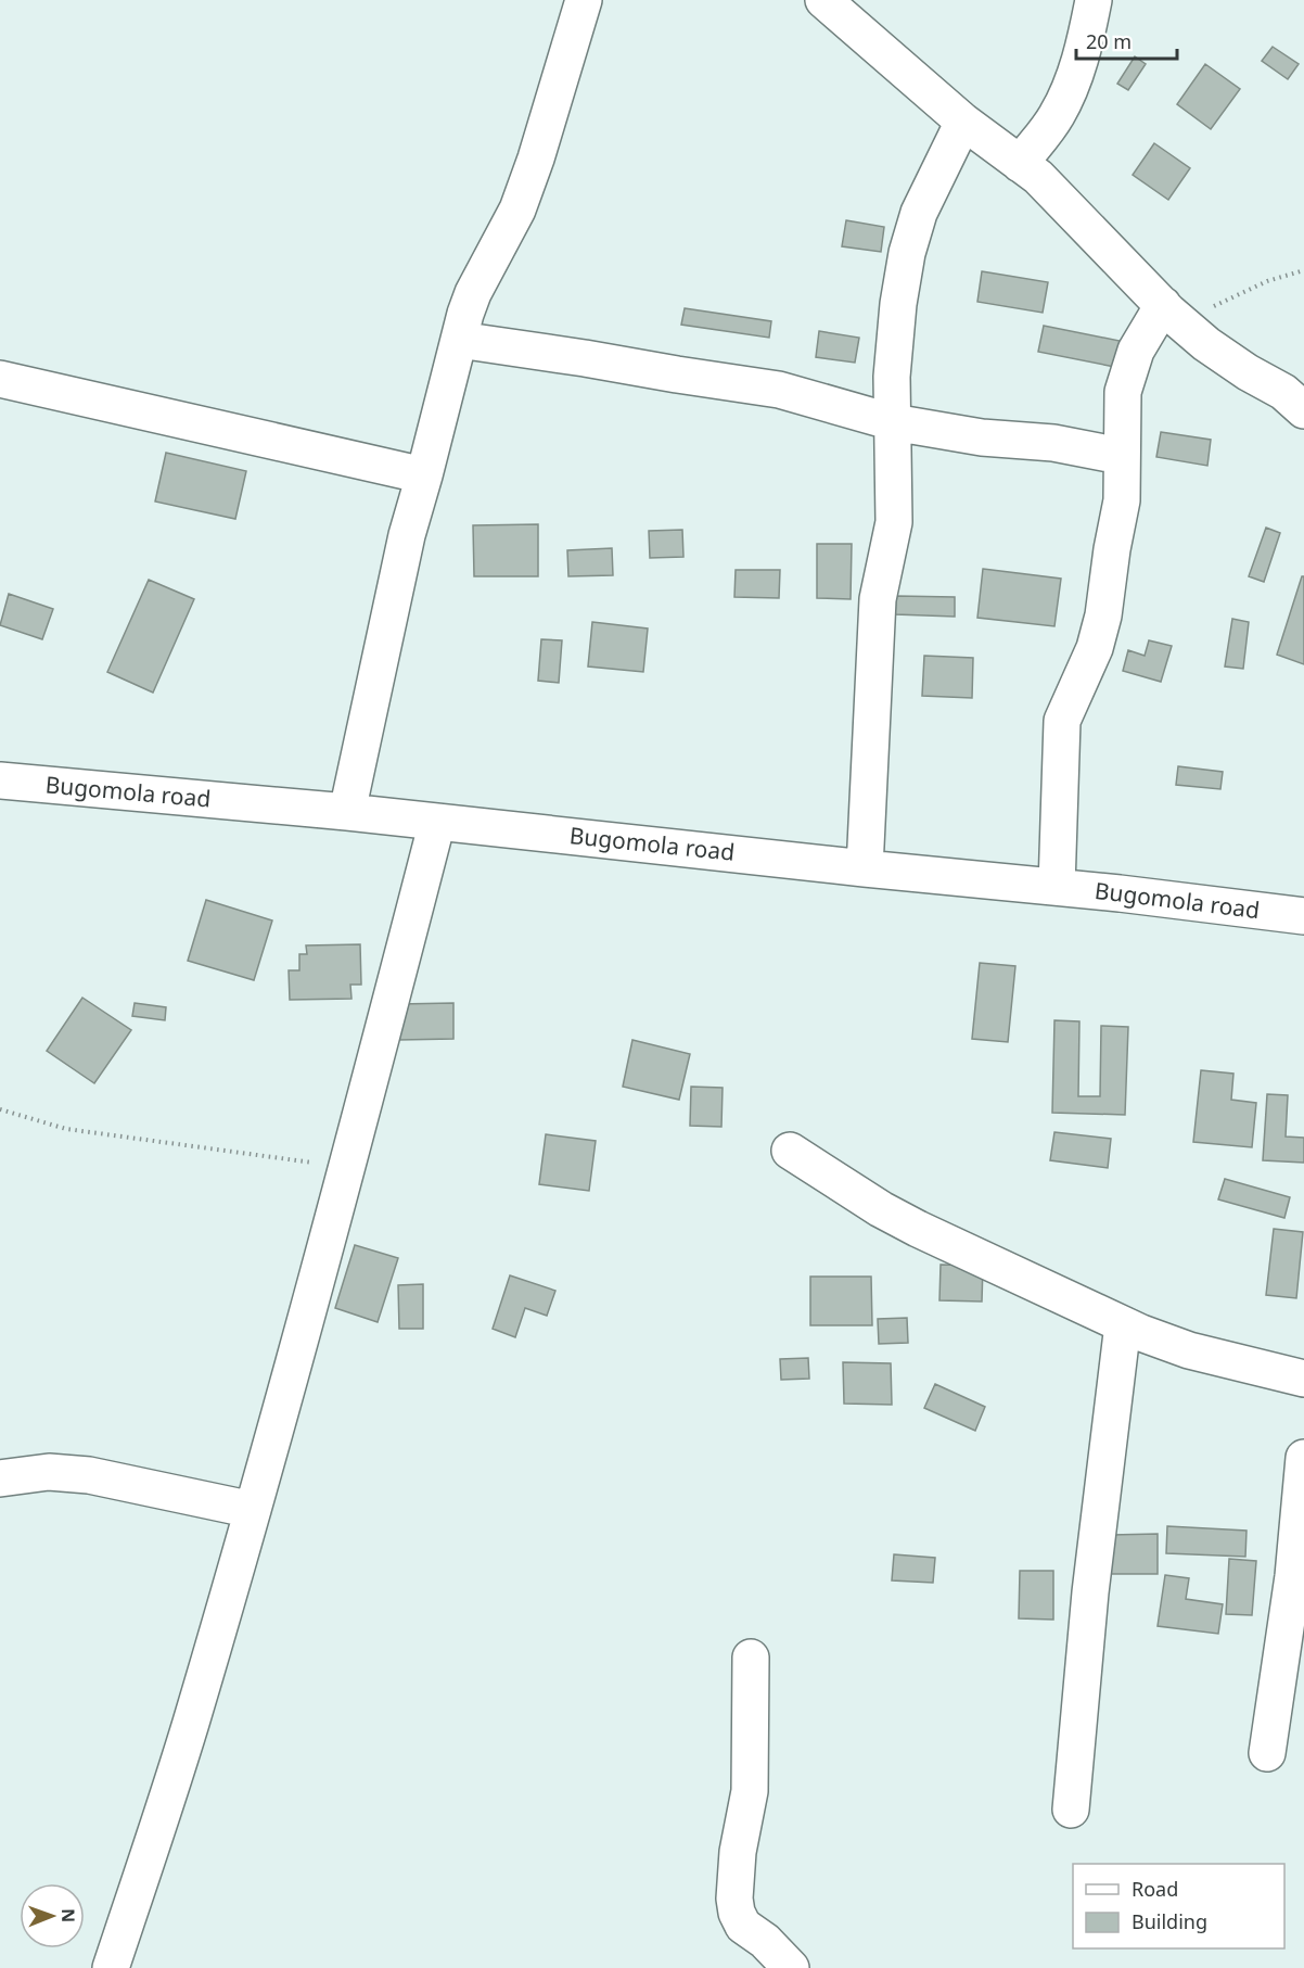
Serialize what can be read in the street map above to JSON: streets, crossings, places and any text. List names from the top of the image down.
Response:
{
  "streets": {
    "street": ["Bugomola road"]
  },
  "legend": ["Road", "Building"],
  "scale_bar": "20 m",
  "north": "right"
}
